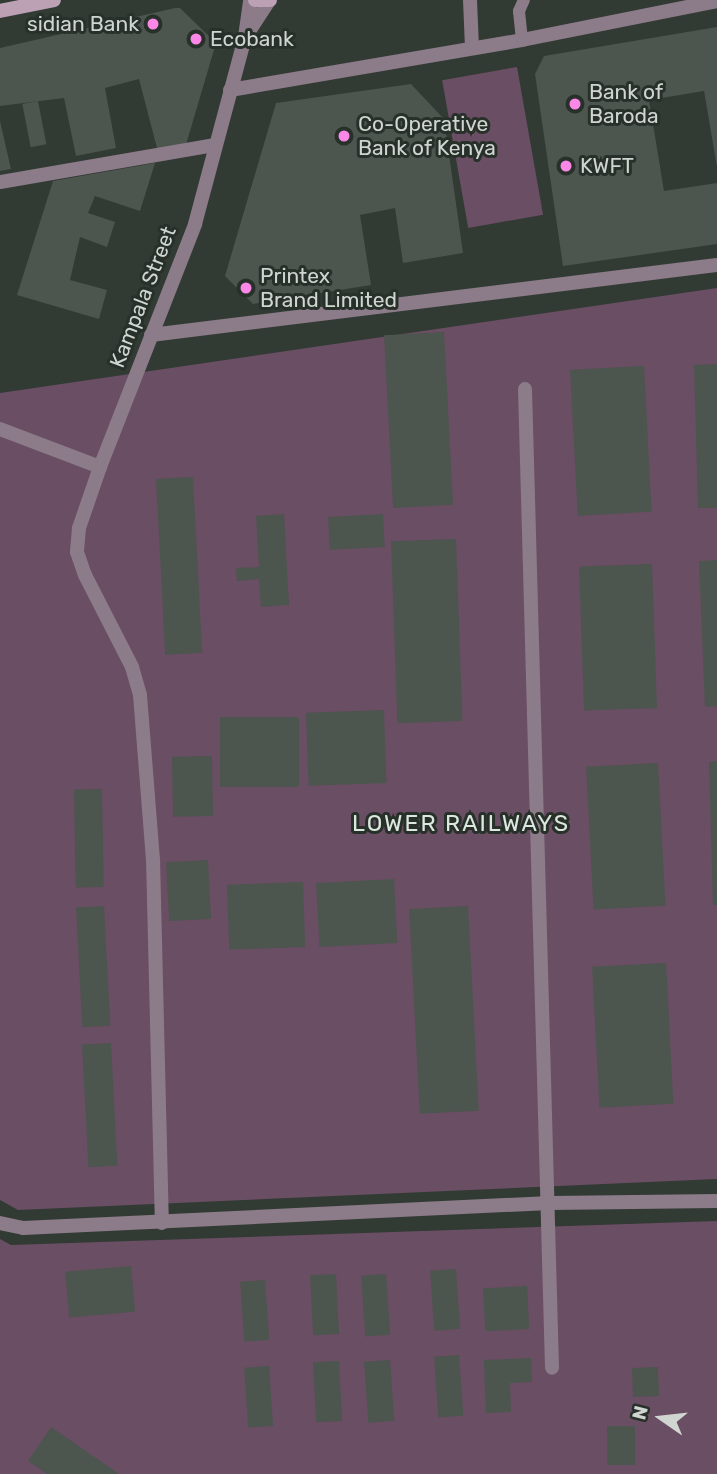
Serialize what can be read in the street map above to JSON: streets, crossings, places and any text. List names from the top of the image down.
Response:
{
  "streets": {
    "street": ["Kampala Street"]
  },
  "districts": ["LOWER RAILWAYS"],
  "places": [
    "sidian Bank",
    "Ecobank",
    "Bank of Baroda",
    "Co-Operative Bank of Kenya",
    "KWFT",
    "Printex Brand Limited"
  ],
  "north": "left"
}
